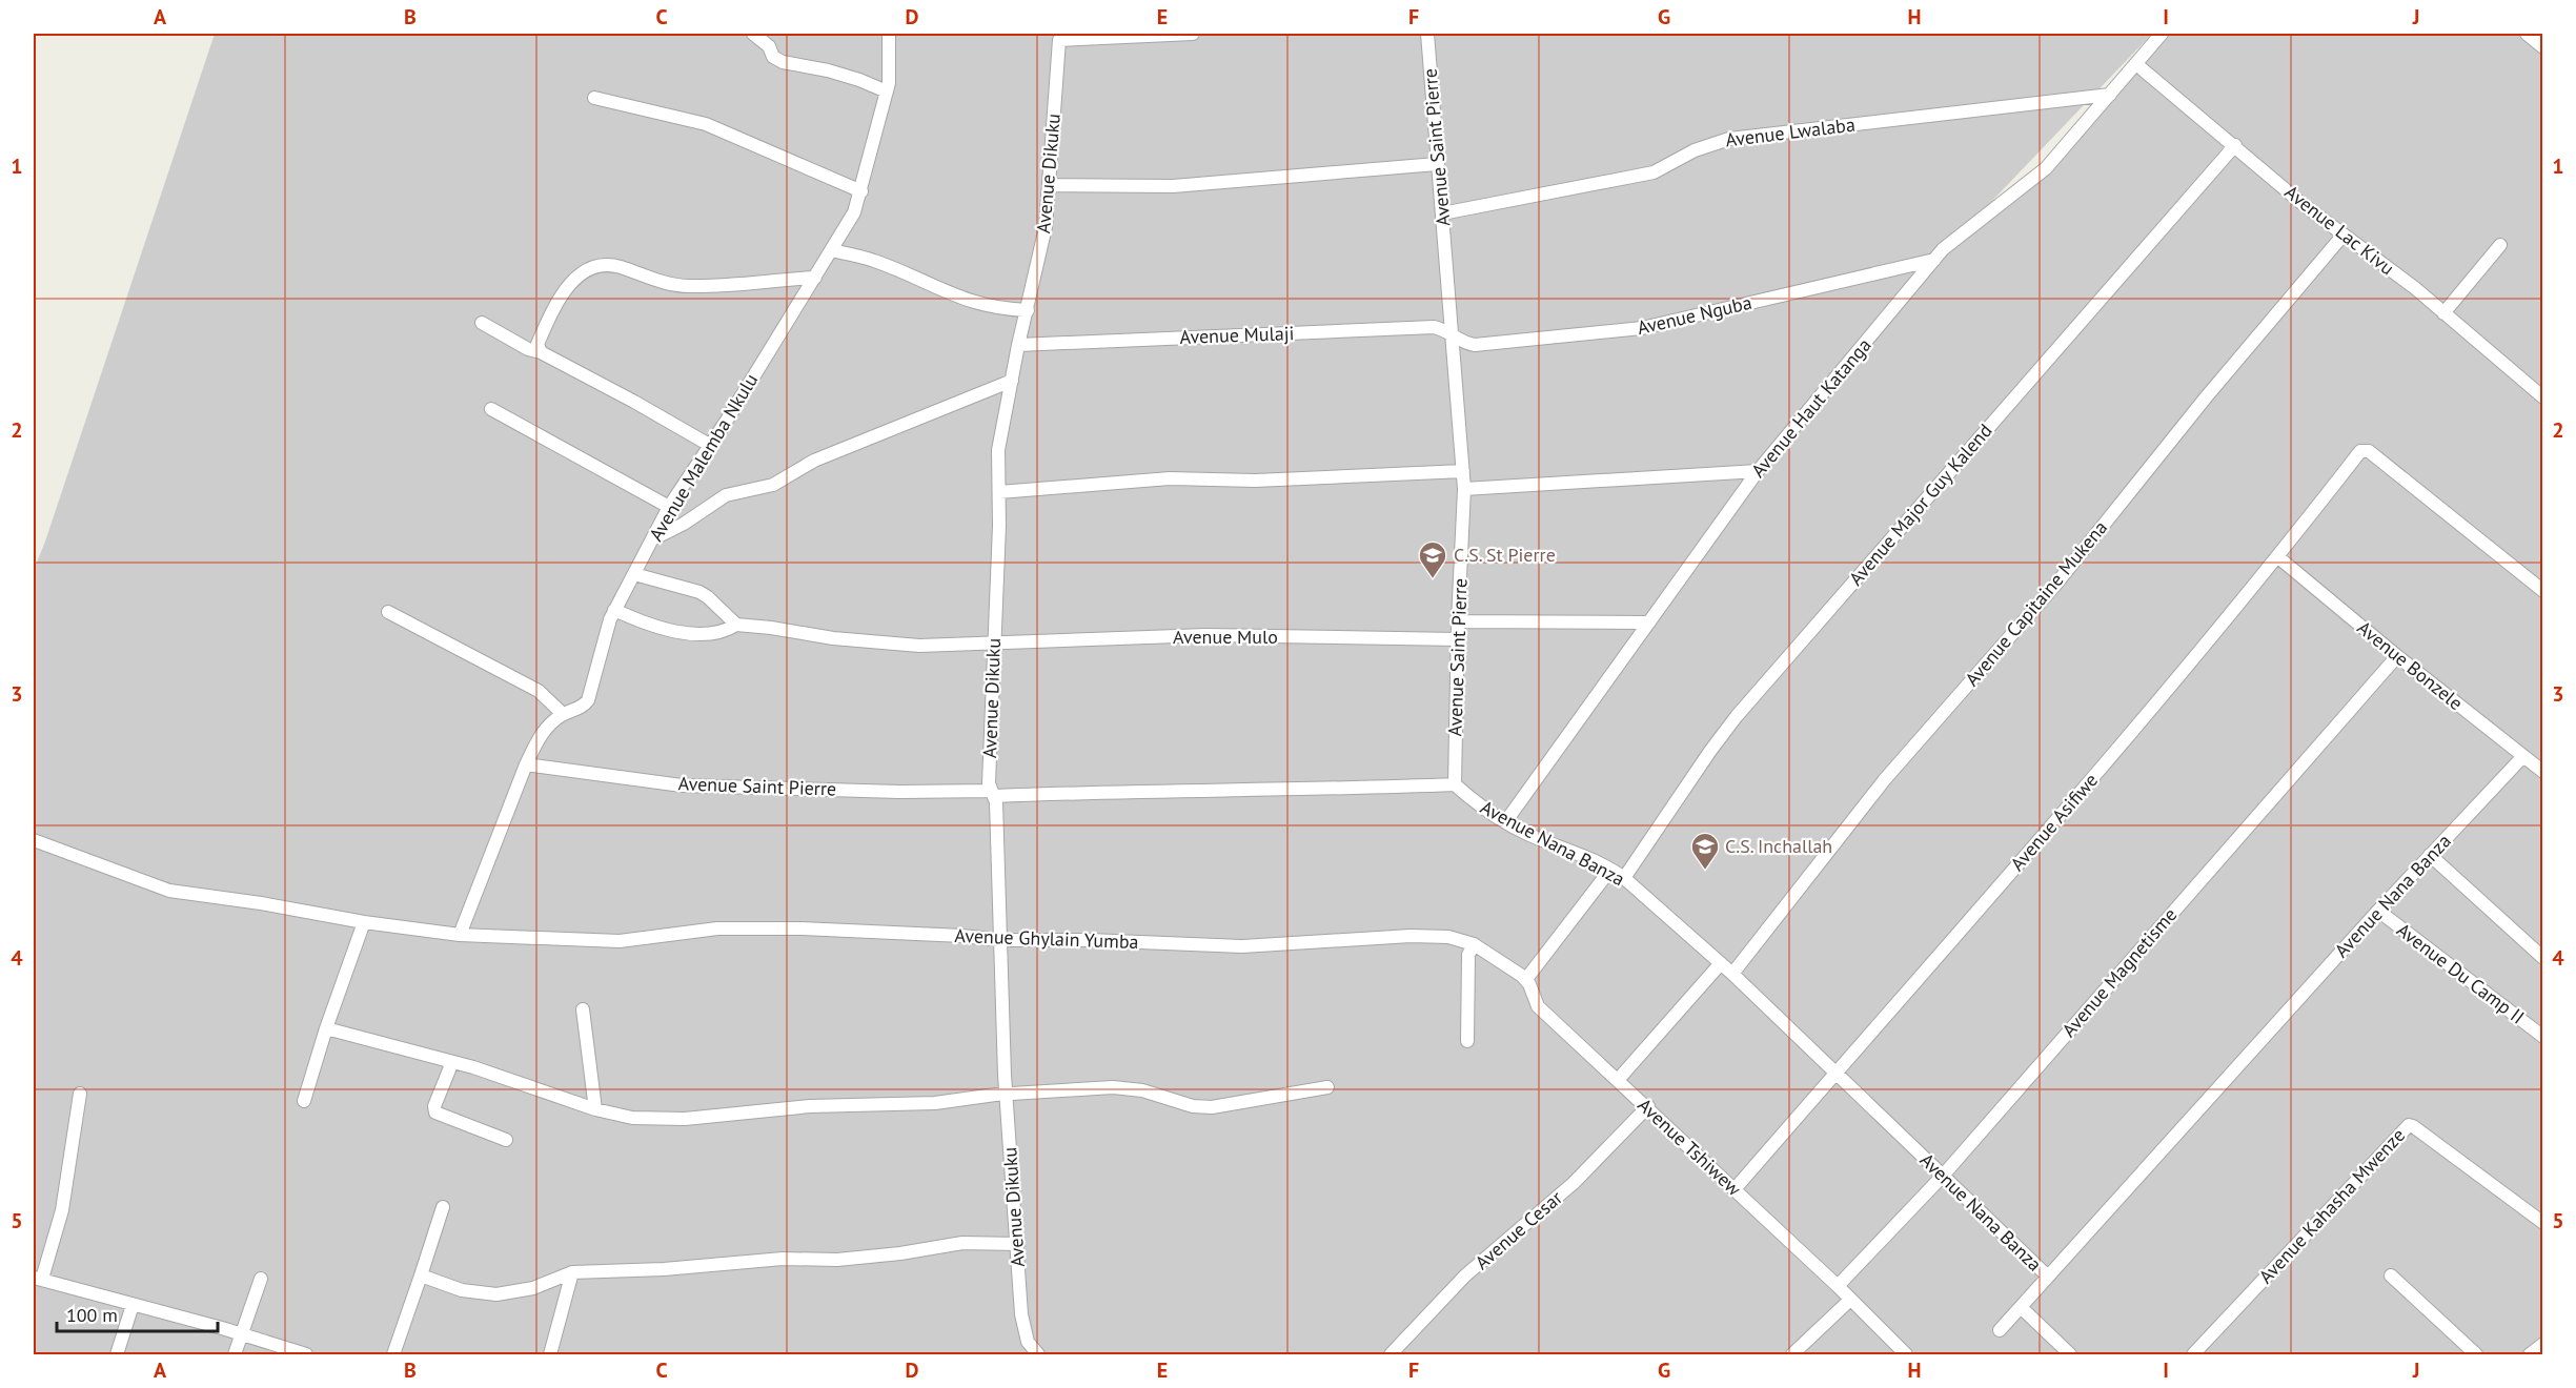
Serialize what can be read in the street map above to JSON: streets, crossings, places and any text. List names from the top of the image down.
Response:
{
  "streets": {
    "street": [
      "Avenue Lwalaba",
      "Avenue Saint Pierre",
      "Avenue Dikuku",
      "Avenue Lac Kivu",
      "Avenue Nguba",
      "Avenue Mulaji",
      "Avenue Haut Katanga",
      "Avenue Malemba Nkulu",
      "Avenue Major Guy Kalend",
      "Avenue Capitaine Mukena",
      "Avenue Mulo",
      "Avenue Bonzele",
      "Avenue Asifiwe",
      "Avenue Nana Banza",
      "Avenue Ghylain Yumba",
      "Avenue Magnetisme",
      "Avenue Du Camp II",
      "Avenue Tshiwew",
      "Avenue Kahasha Mwenze",
      "Avenue Cesar"
    ]
  },
  "crossings": [
    ["Avenue Lwalaba", "Avenue Saint Pierre"],
    ["Avenue Lwalaba", "Avenue Haut Katanga"],
    ["Avenue Saint Pierre", "Avenue Dikuku"],
    ["Avenue Saint Pierre", "Avenue Nguba"],
    ["Avenue Saint Pierre", "Avenue Mulaji"],
    ["Avenue Saint Pierre", "Avenue Malemba Nkulu"],
    ["Avenue Saint Pierre", "Avenue Mulo"],
    ["Avenue Saint Pierre", "Avenue Nana Banza"],
    ["Avenue Dikuku", "Avenue Mulaji"],
    ["Avenue Dikuku", "Avenue Mulo"],
    ["Avenue Dikuku", "Avenue Ghylain Yumba"],
    ["Avenue Lac Kivu", "Avenue Haut Katanga"],
    ["Avenue Lac Kivu", "Avenue Major Guy Kalend"],
    ["Avenue Lac Kivu", "Avenue Capitaine Mukena"],
    ["Avenue Nguba", "Avenue Mulaji"],
    ["Avenue Nguba", "Avenue Haut Katanga"],
    ["Avenue Haut Katanga", "Avenue Nana Banza"],
    ["Avenue Malemba Nkulu", "Avenue Ghylain Yumba"],
    ["Avenue Major Guy Kalend", "Avenue Nana Banza"],
    ["Avenue Capitaine Mukena", "Avenue Nana Banza"],
    ["Avenue Bonzele", "Avenue Asifiwe"],
    ["Avenue Bonzele", "Avenue Nana Banza"],
    ["Avenue Bonzele", "Avenue Magnetisme"],
    ["Avenue Asifiwe", "Avenue Nana Banza"],
    ["Avenue Asifiwe", "Avenue Tshiwew"],
    ["Avenue Nana Banza", "Avenue Magnetisme"],
    ["Avenue Nana Banza", "Avenue Du Camp II"],
    ["Avenue Magnetisme", "Avenue Tshiwew"],
    ["Avenue Tshiwew", "Avenue Cesar"]
  ],
  "places": {
    "school or university": ["C.S. St Pierre", "C.S. Inchallah"]
  },
  "scale_bar": "100 m",
  "grid": {
    "columns": [
      "A",
      "B",
      "C",
      "D",
      "E",
      "F",
      "G",
      "H",
      "I",
      "J"
    ],
    "rows": [
      "1",
      "2",
      "3",
      "4",
      "5"
    ]
  }
}
